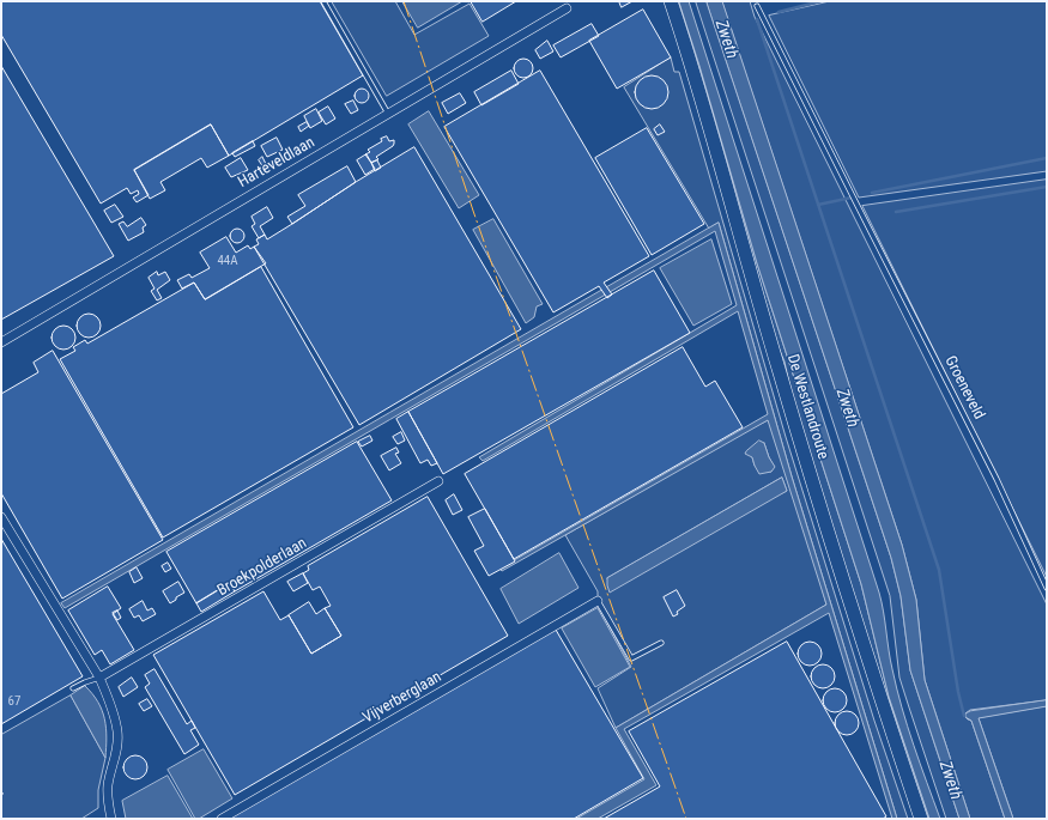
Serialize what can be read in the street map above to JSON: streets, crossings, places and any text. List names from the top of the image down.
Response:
{
  "streets": {
    "main road": ["De Westlandroute"],
    "street": ["Harteveldlaan", "Broekpolderlaan", "Vijverberglaan"],
    "lane": ["Groeneveld"]
  },
  "water": ["Zweth"],
  "house_numbers": ["44A", "67"]
}
